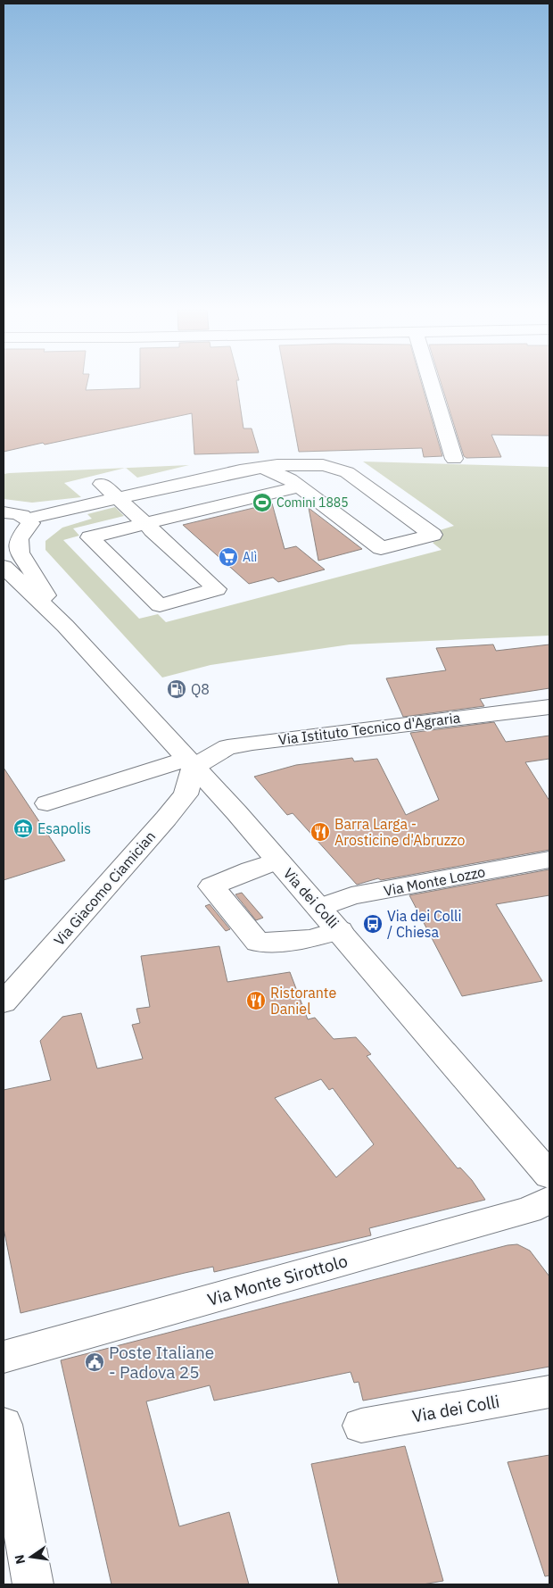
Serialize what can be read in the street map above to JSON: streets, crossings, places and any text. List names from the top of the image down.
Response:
{
  "streets": {
    "street": [
      "Via Istituto Tecnico d'Agraria",
      "Via Monte Lozzo",
      "Via Giacomo Ciamician",
      "Via dei Colli",
      "Via Monte Sirottolo"
    ]
  },
  "crossings": [
    ["Via Istituto Tecnico d'Agraria", "Via Giacomo Ciamician"],
    ["Via Istituto Tecnico d'Agraria", "Via dei Colli"],
    ["Via Monte Lozzo", "Via dei Colli"],
    ["Via Giacomo Ciamician", "Via dei Colli"]
  ],
  "places": {
    "sports": ["Comini 1885"],
    "supermarket": ["Alì"],
    "fuel station": ["Q8"],
    "museum": ["Esapolis"],
    "restaurant": ["Barra Larga - Arosticine d'Abruzzo", "Ristorante Daniel"],
    "bus stop": ["Via dei Colli / Chiesa"],
    "public building": ["Poste Italiane - Padova 25"]
  },
  "north": "left"
}
